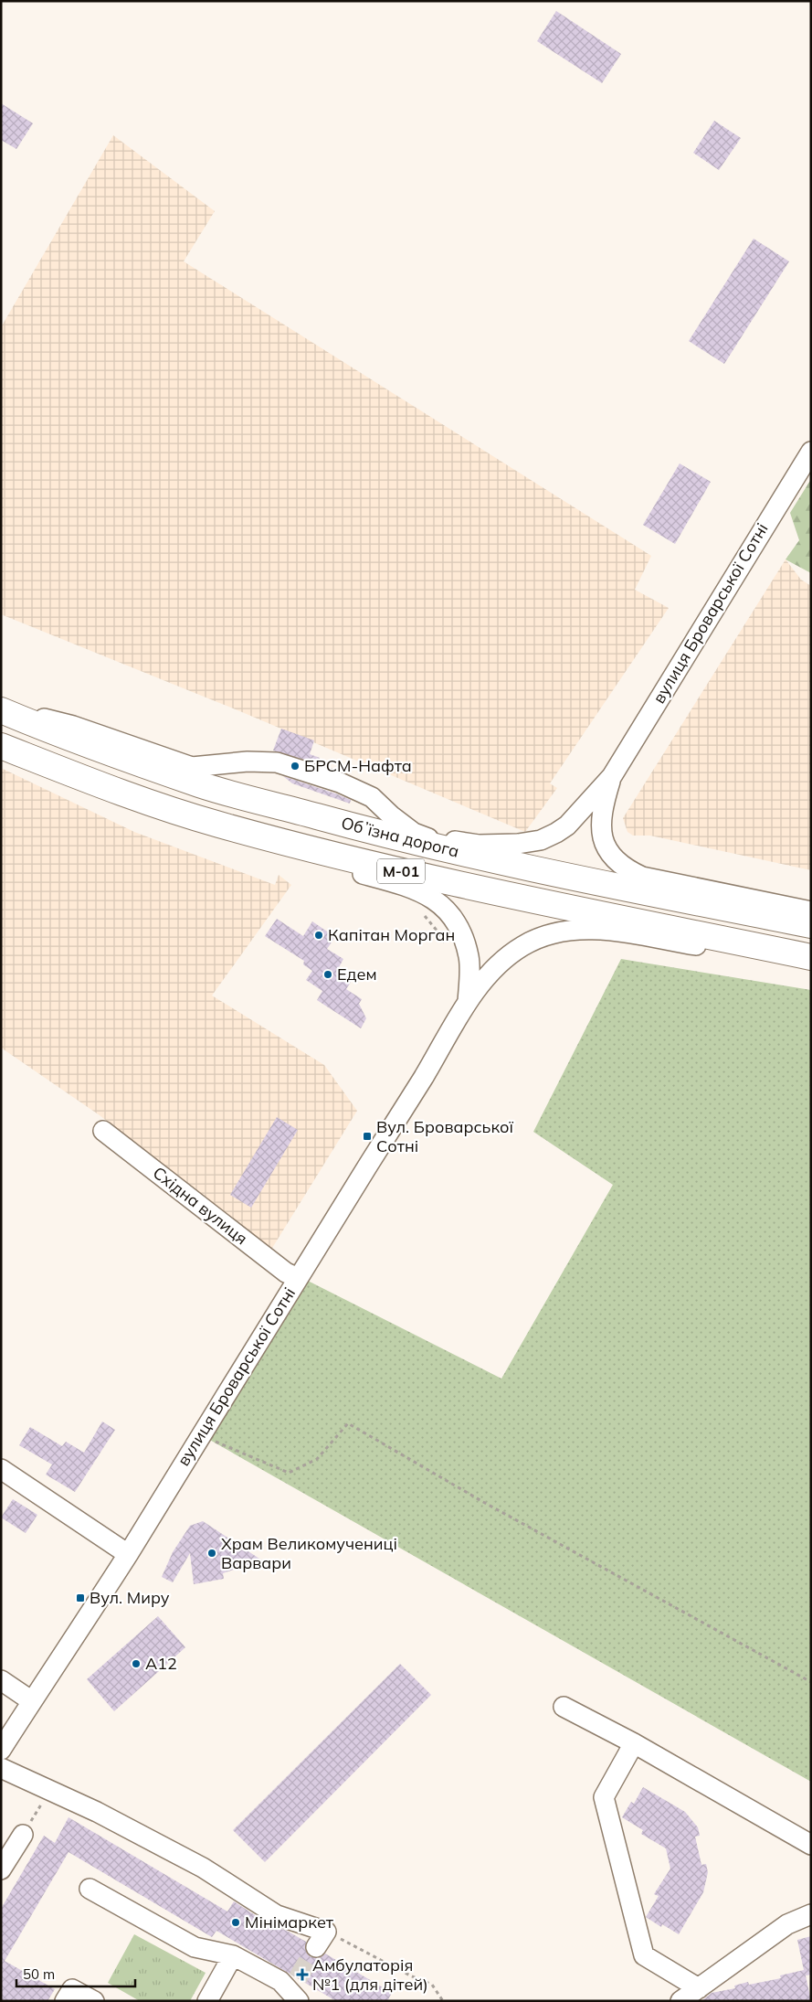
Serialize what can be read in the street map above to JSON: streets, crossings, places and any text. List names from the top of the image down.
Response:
{
  "streets": {
    "highway": ["Обʼїзна дорога", "М-01"],
    "street": ["вулиця Броварської Сотні", "Східна вулиця"]
  },
  "crossings": [
    ["вулиця Броварської Сотні", "Обʼїзна дорога"],
    ["вулиця Броварської Сотні", "Східна вулиця"]
  ],
  "places": {
    "other": [
      "БРСМ-Нафта",
      "Капітан Морган",
      "Едем",
      "Храм Великомучениці Варвари",
      "А12",
      "Мінімаркет"
    ],
    "transit": ["Вул. Броварської Cотні", "Вул. Миру"],
    "health": ["Амбулаторія №1 (для дітей)"]
  },
  "scale_bar": "50 m"
}
